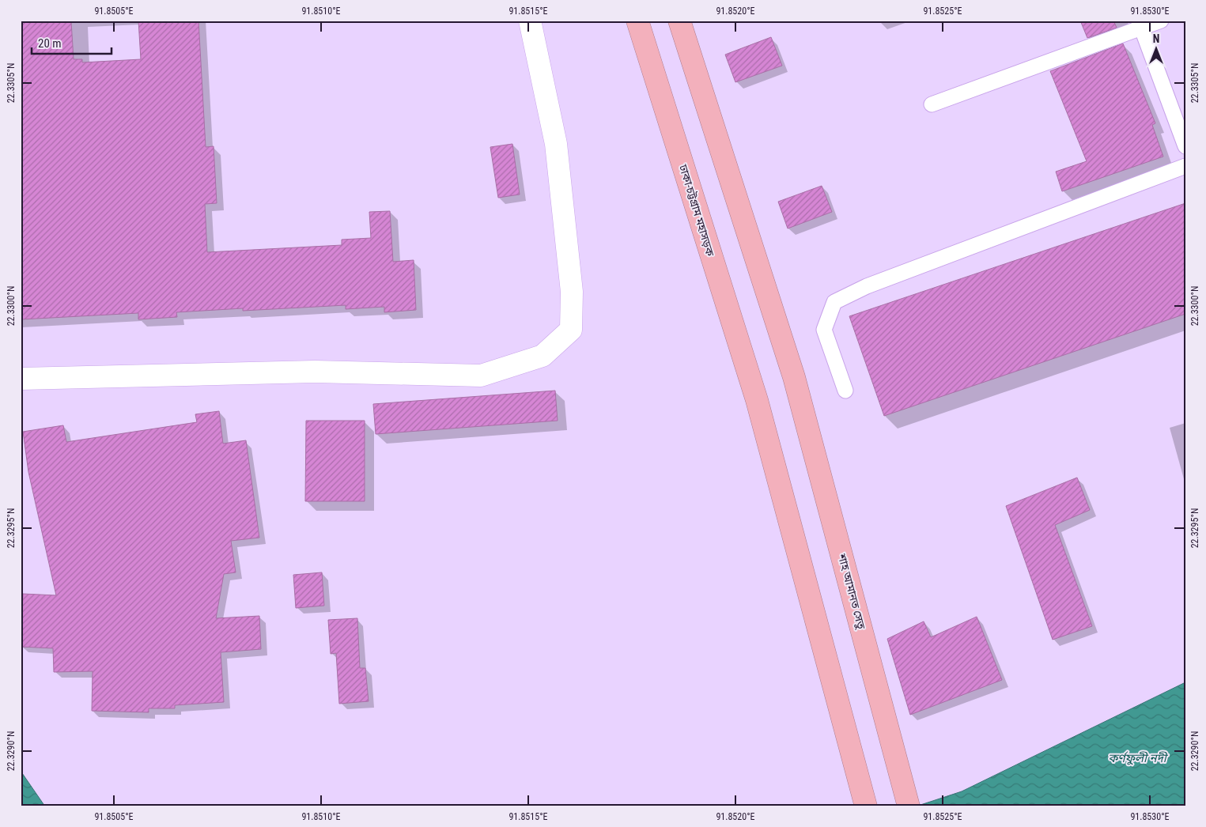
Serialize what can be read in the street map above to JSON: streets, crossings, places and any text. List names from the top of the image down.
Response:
{
  "streets": {
    "highway": ["ঢাকা-চট্টগ্রাম মহাসড়ক", "শাহ আমানত সেতু"]
  },
  "water": ["কর্ণফুলী নদী"],
  "scale_bar": "20 m",
  "north": "top",
  "coordinates": [
    "91.8505°E",
    "91.8510°E",
    "91.8515°E",
    "91.8520°E",
    "91.8525°E",
    "91.8530°E",
    "22.3305°N",
    "22.3300°N",
    "22.3295°N",
    "22.3290°N"
  ]
}
